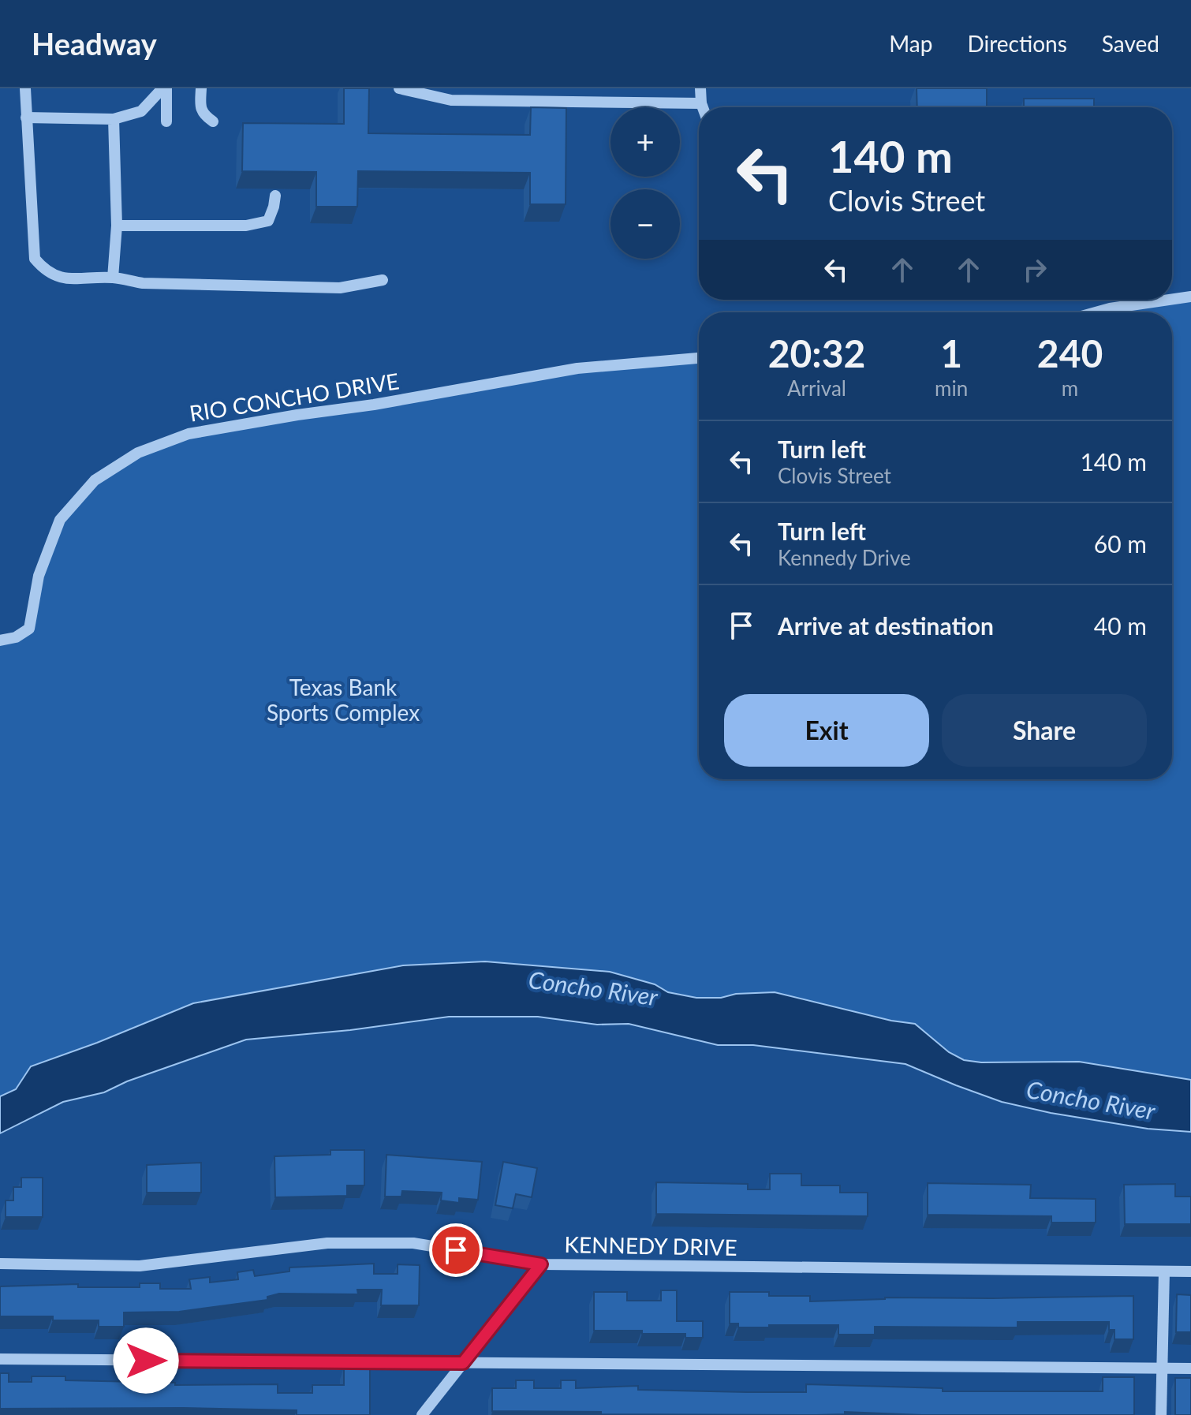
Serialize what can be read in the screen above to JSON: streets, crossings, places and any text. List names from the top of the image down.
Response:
{
  "streets": {
    "street": ["RIO CONCHO DRIVE", "KENNEDY DRIVE"]
  },
  "water": ["Concho River"],
  "parks": ["Texas Bank Sports Complex"],
  "page": {
    "header": "Headway",
    "nav": ["Map", "Directions", "Saved"],
    "map_buttons": ["+", "−"],
    "turn": ["140 m", "Clovis Street"],
    "eta": [
      "20:32",
      "Arrival",
      "1",
      "min",
      "240",
      "m"
    ],
    "list": [
      {
        "name": "Turn left",
        "note": "Clovis Street",
        "value": "140 m"
      },
      {
        "name": "Turn left",
        "note": "Kennedy Drive",
        "value": "60 m"
      },
      {
        "name": "Arrive at destination",
        "value": "40 m"
      }
    ],
    "buttons": ["Exit", "Share"]
  }
}
